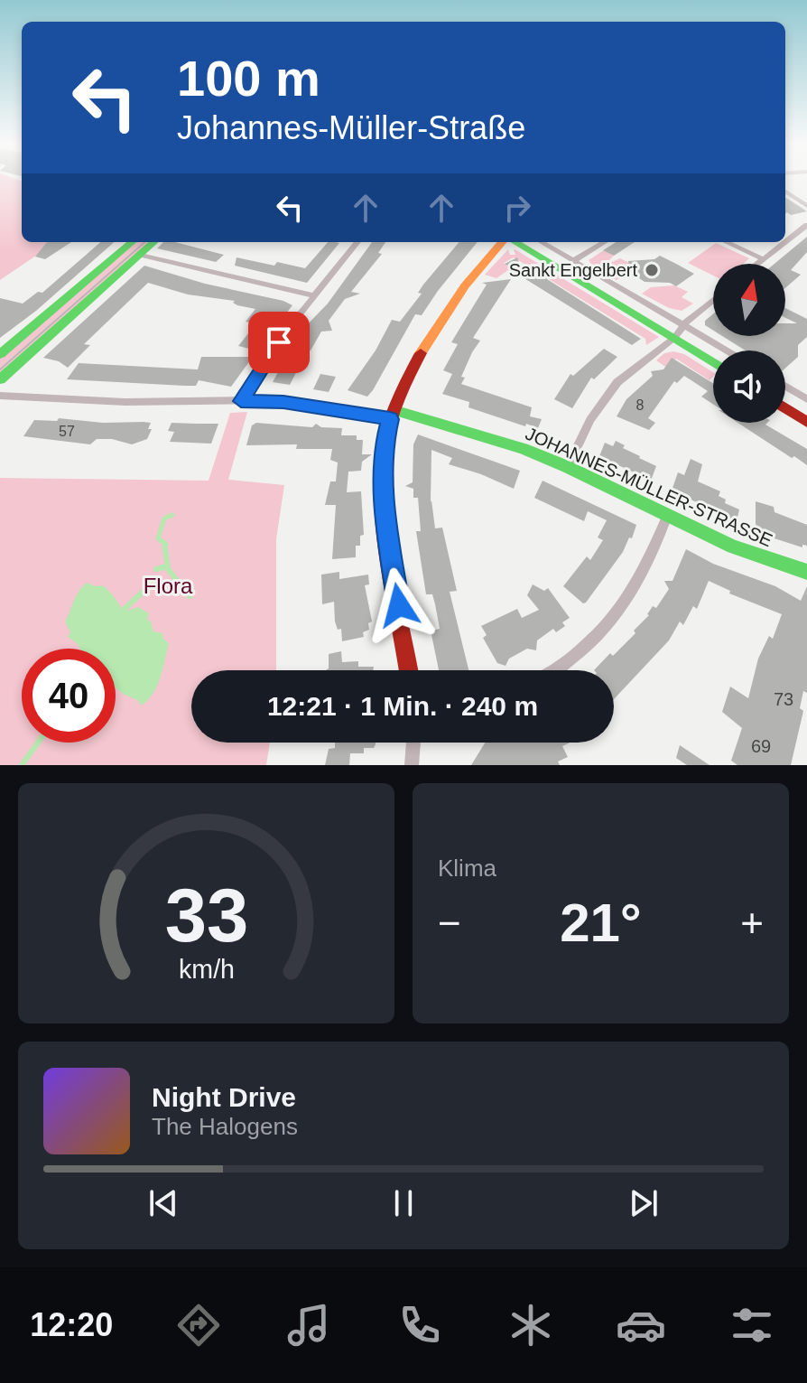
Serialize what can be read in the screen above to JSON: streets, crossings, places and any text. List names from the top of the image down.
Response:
{
  "streets": {
    "street": ["JOHANNES-MÜLLER-STRASSE"]
  },
  "parks": ["Flora"],
  "places": ["Sankt Engelbert"],
  "house_numbers": [
    "8",
    "57",
    "73",
    "69"
  ],
  "north": "top",
  "page": {
    "turn": ["100 m", "Johannes-Müller-Straße"],
    "limit": "40",
    "trip": "12:21 · 1 Min. · 240 m",
    "tile": "Klima",
    "heat": ["−", "21°", "+"],
    "song": ["Night Drive", "The Halogens"],
    "tabs": "12:20",
    "gauge": ["33", "km/h"]
  }
}
